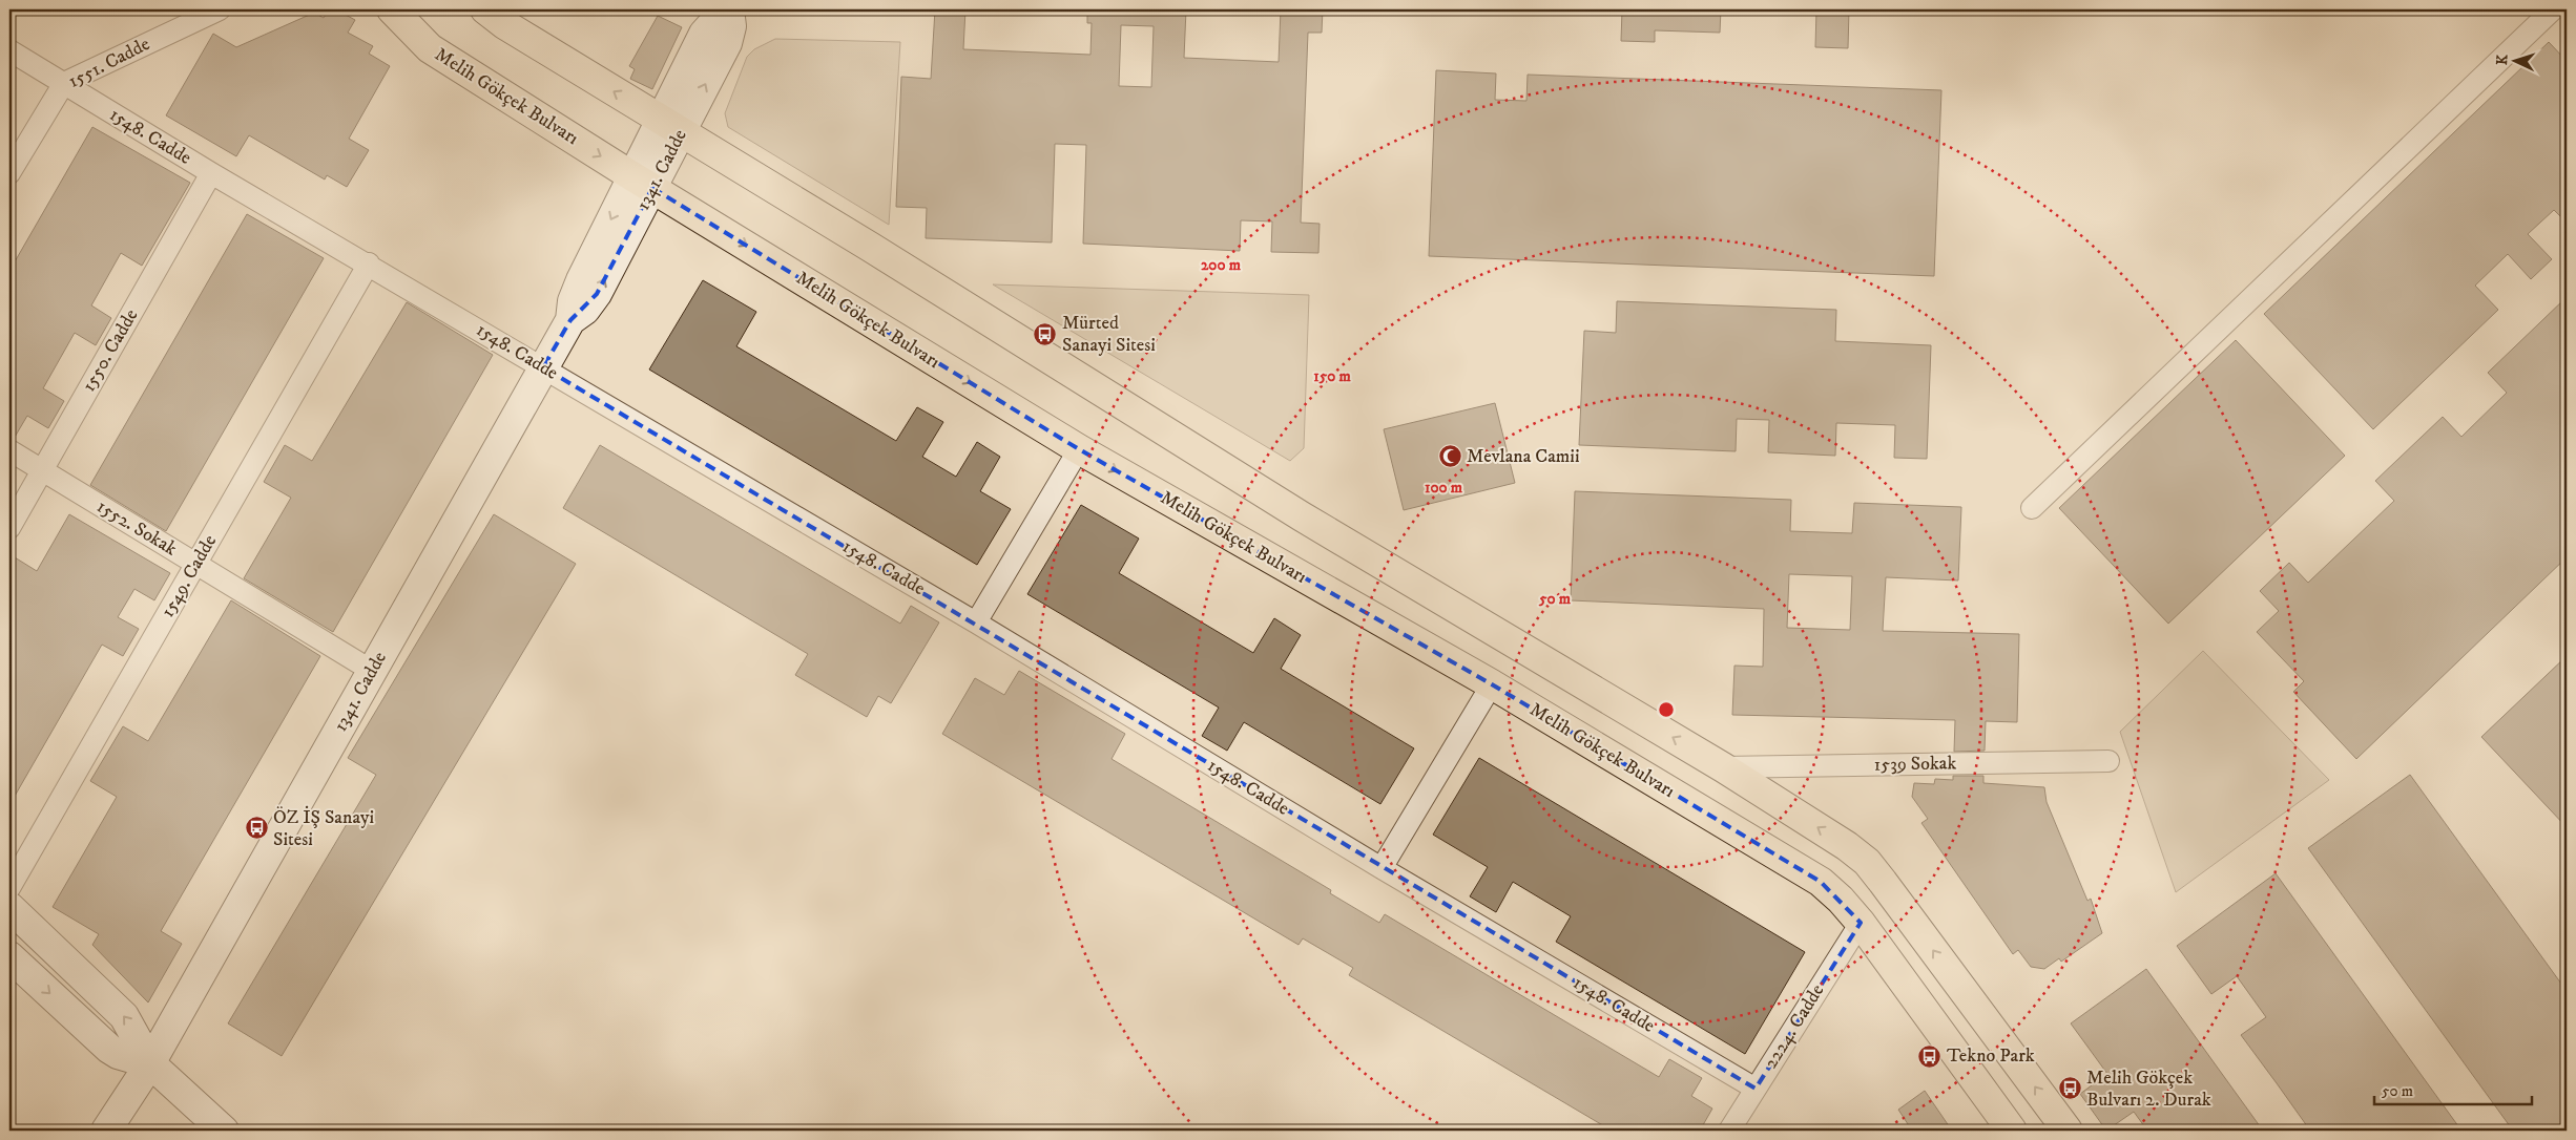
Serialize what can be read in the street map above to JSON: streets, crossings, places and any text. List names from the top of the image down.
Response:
{
  "streets": {
    "main road": ["Melih Gökçek Bulvarı"],
    "street": [
      "1551. Cadde",
      "1548. Cadde",
      "1341. Cadde",
      "1550. Cadde",
      "1552. Sokak",
      "1549. Cadde",
      "1539 Sokak",
      "2224. Cadde"
    ]
  },
  "crossings": [
    ["1551. Cadde", "1548. Cadde"],
    ["Melih Gökçek Bulvarı", "1341. Cadde"],
    ["Melih Gökçek Bulvarı", "2224. Cadde"],
    ["1548. Cadde", "1341. Cadde"],
    ["1548. Cadde", "1550. Cadde"],
    ["1548. Cadde", "1549. Cadde"],
    ["1548. Cadde", "2224. Cadde"],
    ["1341. Cadde", "1552. Sokak"],
    ["1550. Cadde", "1552. Sokak"],
    ["1552. Sokak", "1549. Cadde"]
  ],
  "places": {
    "bus stop": [
      "Mürted Sanayi Sitesi",
      "ÖZ İŞ Sanayi Sitesi",
      "Tekno Park",
      "Melih Gökçek Bulvarı 2. Durak"
    ],
    "mosque": ["Mevlana Camii"]
  },
  "scale_bar": "50 m",
  "north": "left",
  "rings": [
    "200 m",
    "150 m",
    "100 m",
    "50 m"
  ]
}
